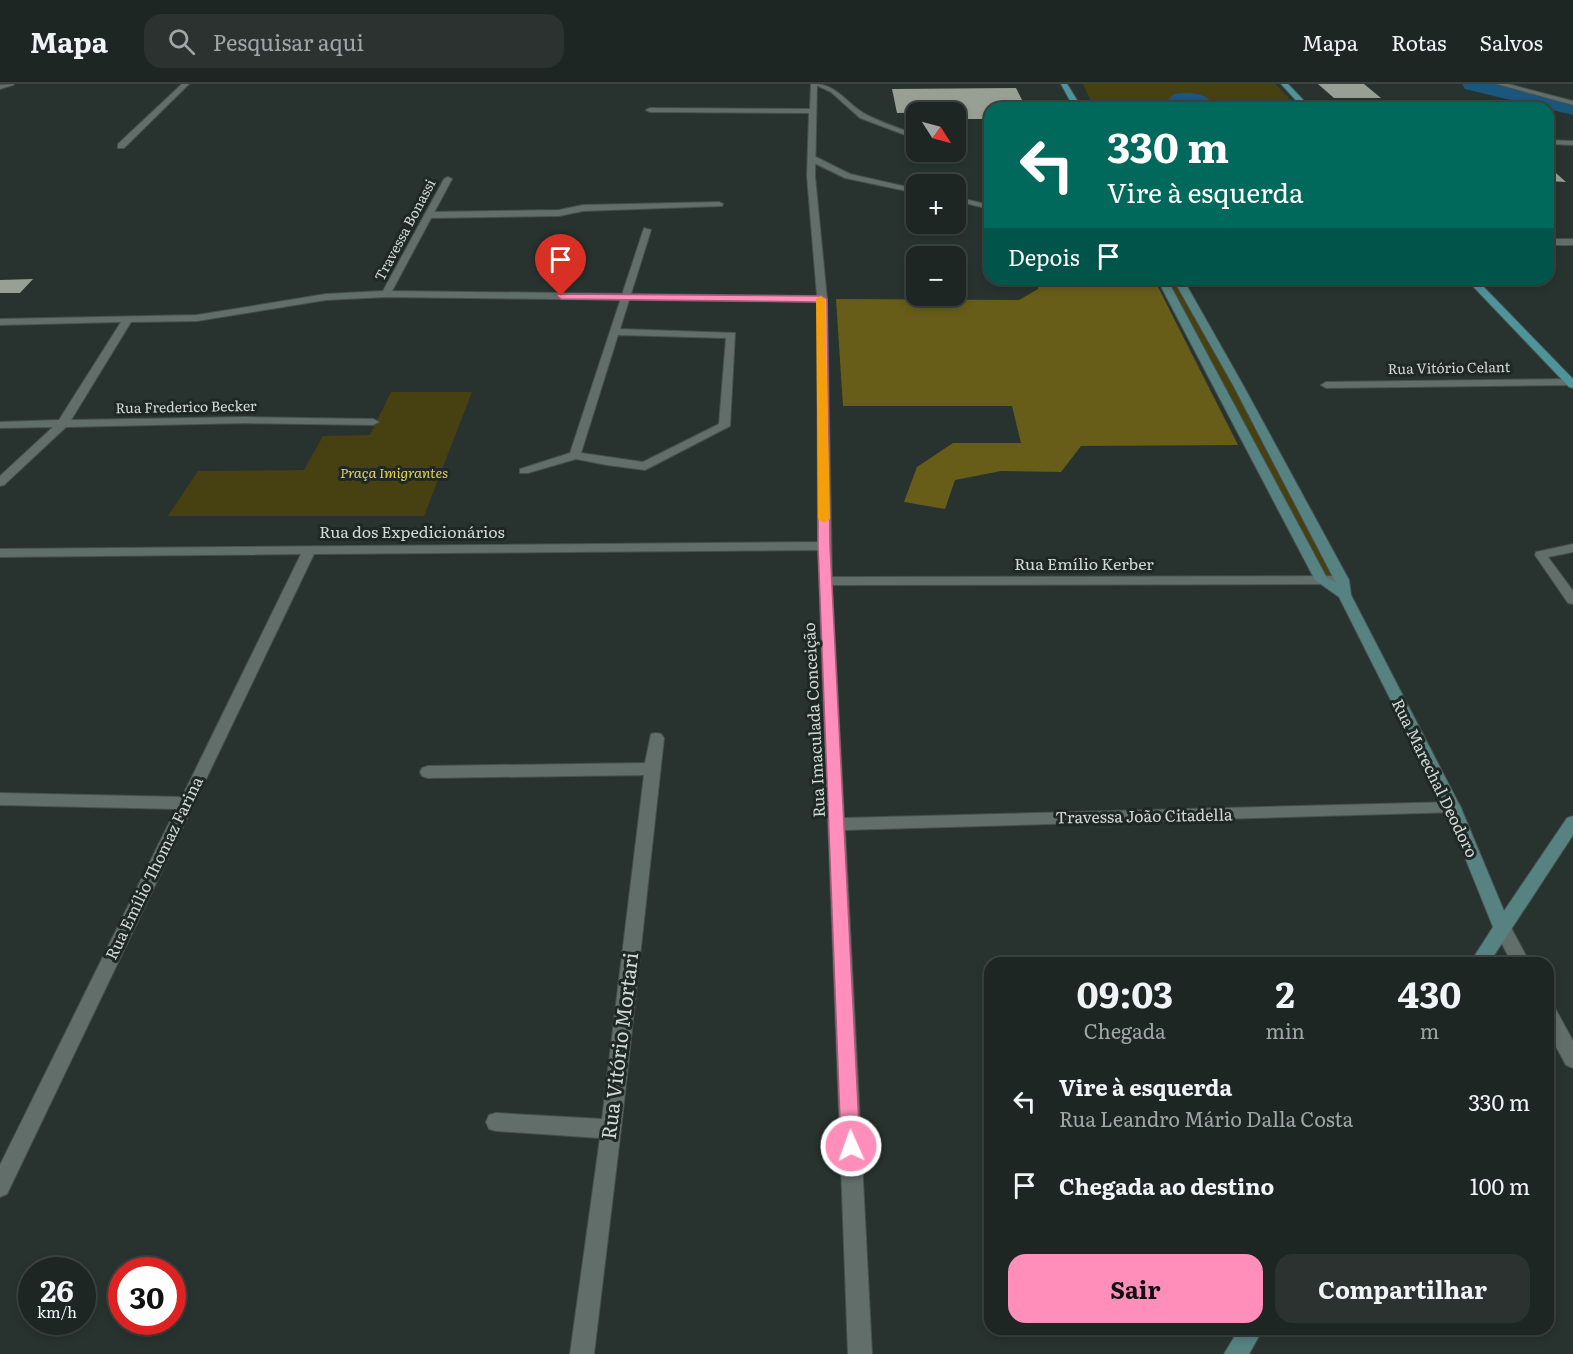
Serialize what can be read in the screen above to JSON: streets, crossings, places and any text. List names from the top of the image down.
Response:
{
  "streets": {
    "street": [
      "Travessa Bonassi",
      "Rua Vitório Celant",
      "Rua Frederico Becker",
      "Rua dos Expedicionários",
      "Rua Emílio Kerber",
      "Rua Imaculada Conceição",
      "Rua Marechal Deodoro",
      "Travessa João Citadella",
      "Rua Emílio Thomaz Farina",
      "Rua Vitório Mortari"
    ]
  },
  "crossings": [
    ["Rua dos Expedicionários", "Rua Imaculada Conceição"],
    ["Rua dos Expedicionários", "Rua Emílio Thomaz Farina"],
    ["Rua Emílio Kerber", "Rua Imaculada Conceição"],
    ["Rua Emílio Kerber", "Rua Marechal Deodoro"],
    ["Rua Imaculada Conceição", "Travessa João Citadella"],
    ["Rua Marechal Deodoro", "Travessa João Citadella"]
  ],
  "parks": ["Praça Imigrantes"],
  "north": "bottom right",
  "page": {
    "header": "Mapa",
    "search": "Pesquisar aqui",
    "nav": ["Mapa", "Rotas", "Salvos"],
    "map_buttons": ["+", "−"],
    "turn": ["330 m", "Vire à esquerda"],
    "then": "Depois",
    "eta": [
      "09:03",
      "Chegada",
      "2",
      "min",
      "430",
      "m"
    ],
    "list": [
      {
        "name": "Vire à esquerda",
        "note": "Rua Leandro Mário Dalla Costa",
        "value": "330 m"
      },
      {
        "name": "Chegada ao destino",
        "value": "100 m"
      }
    ],
    "buttons": ["Sair", "Compartilhar"],
    "speed": "26 km/h",
    "limit": "30"
  }
}
